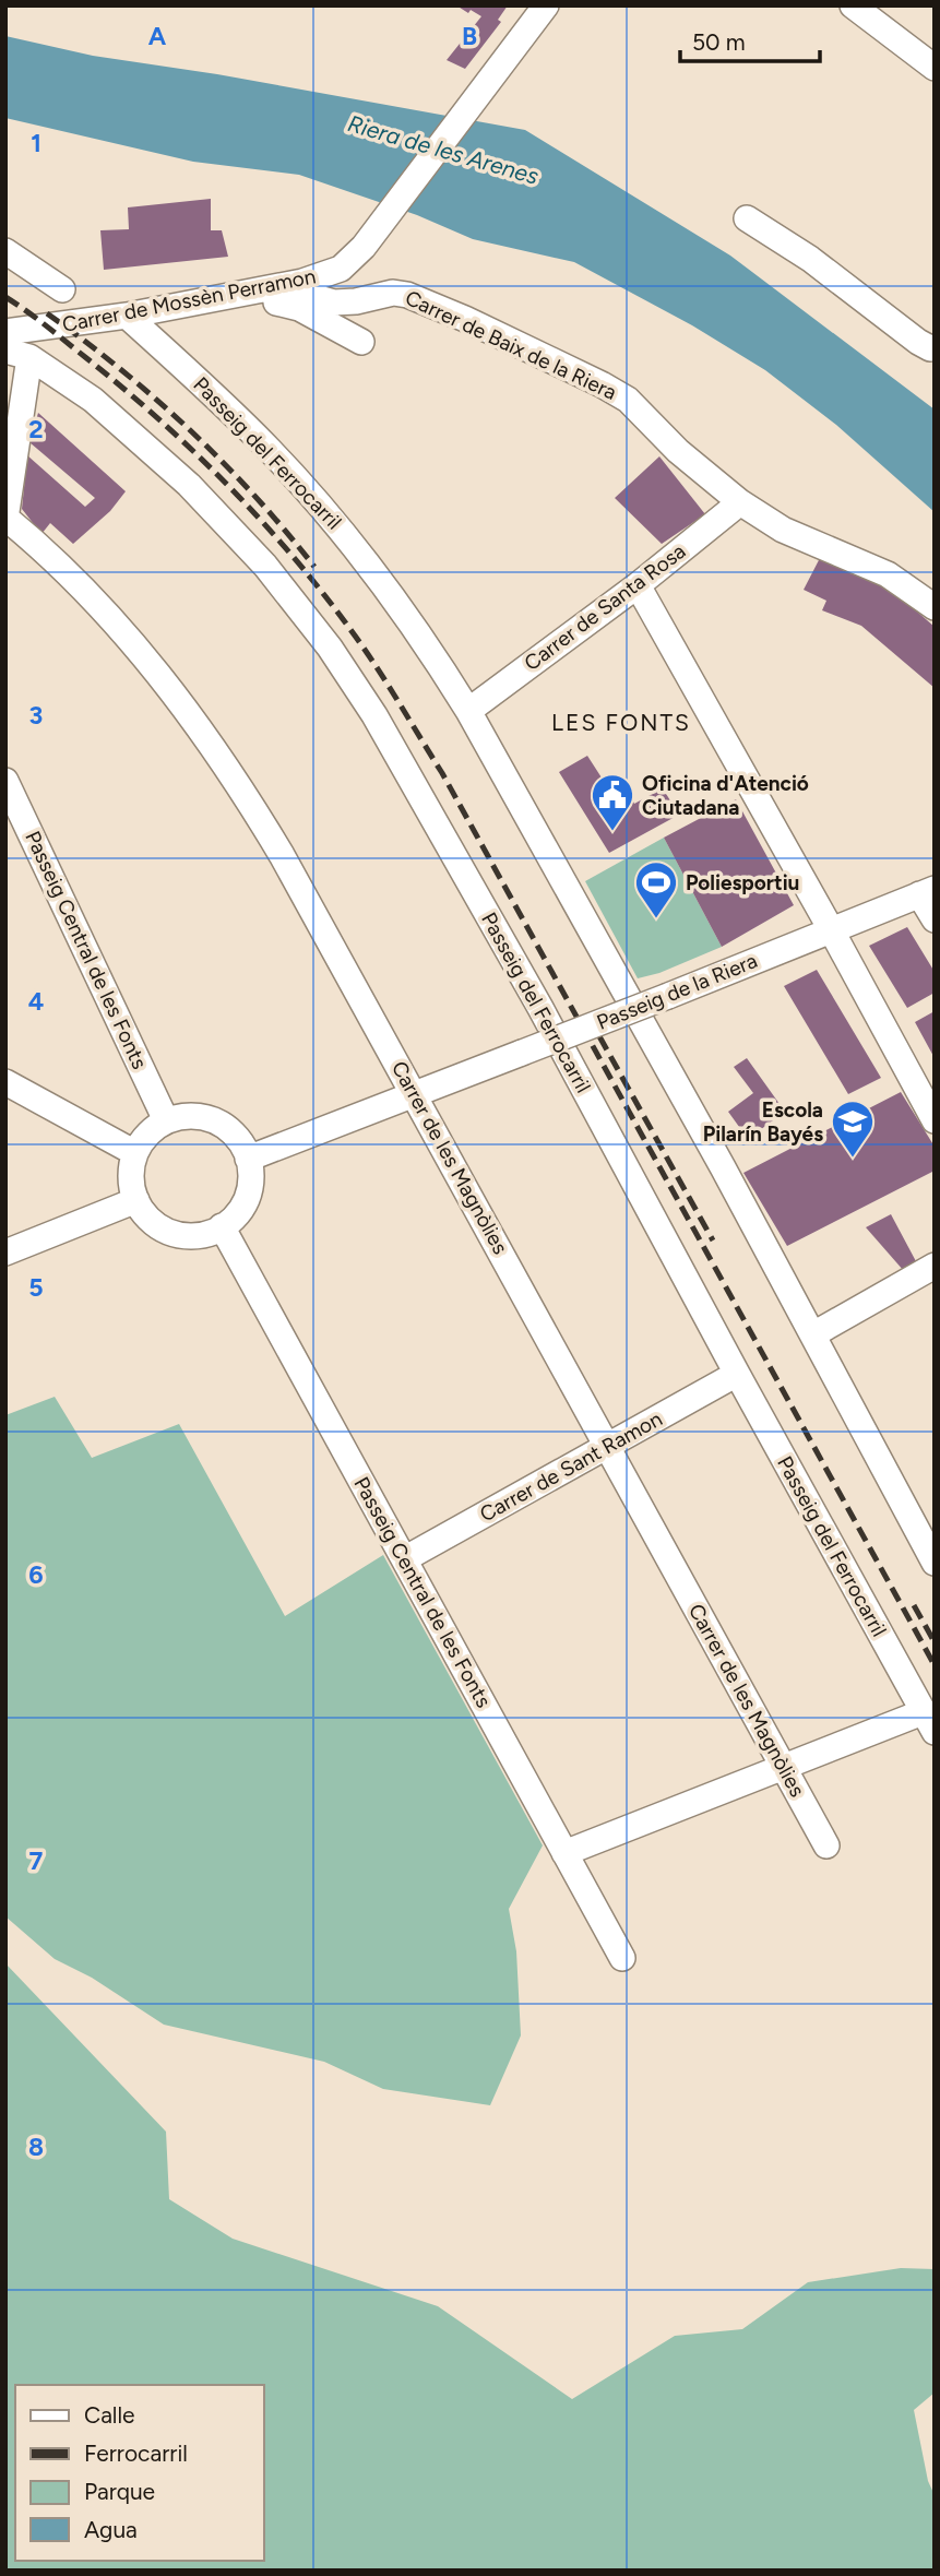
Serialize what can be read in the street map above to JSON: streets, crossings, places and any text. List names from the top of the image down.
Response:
{
  "streets": {
    "street": [
      "Carrer de Mossèn Perramon",
      "Carrer de Baix de la Riera",
      "Passeig del Ferrocarril",
      "Carrer de Santa Rosa",
      "Passeig Central de les Fonts",
      "Passeig de la Riera",
      "Carrer de les Magnòlies",
      "Carrer de Sant Ramon"
    ]
  },
  "crossings": [
    ["Carrer de Mossèn Perramon", "Carrer de Baix de la Riera"],
    ["Carrer de Mossèn Perramon", "Passeig del Ferrocarril"],
    ["Carrer de Baix de la Riera", "Carrer de Santa Rosa"],
    ["Passeig del Ferrocarril", "Carrer de Santa Rosa"],
    ["Passeig del Ferrocarril", "Carrer de Sant Ramon"],
    ["Passeig Central de les Fonts", "Passeig de la Riera"],
    ["Passeig Central de les Fonts", "Carrer de Sant Ramon"],
    ["Passeig de la Riera", "Carrer de les Magnòlies"],
    ["Carrer de les Magnòlies", "Carrer de Sant Ramon"]
  ],
  "districts": ["LES FONTS"],
  "water": ["Riera de les Arenes"],
  "places": {
    "public building": ["Oficina d'Atenció Ciutadana"],
    "sports": ["Poliesportiu"],
    "school or university": ["Escola Pilarín Bayés"]
  },
  "legend": [
    "Calle",
    "Ferrocarril",
    "Parque",
    "Agua"
  ],
  "scale_bar": "50 m",
  "grid": {
    "columns": ["A", "B"],
    "rows": [
      "1",
      "2",
      "3",
      "4",
      "5",
      "6",
      "7",
      "8"
    ]
  }
}
